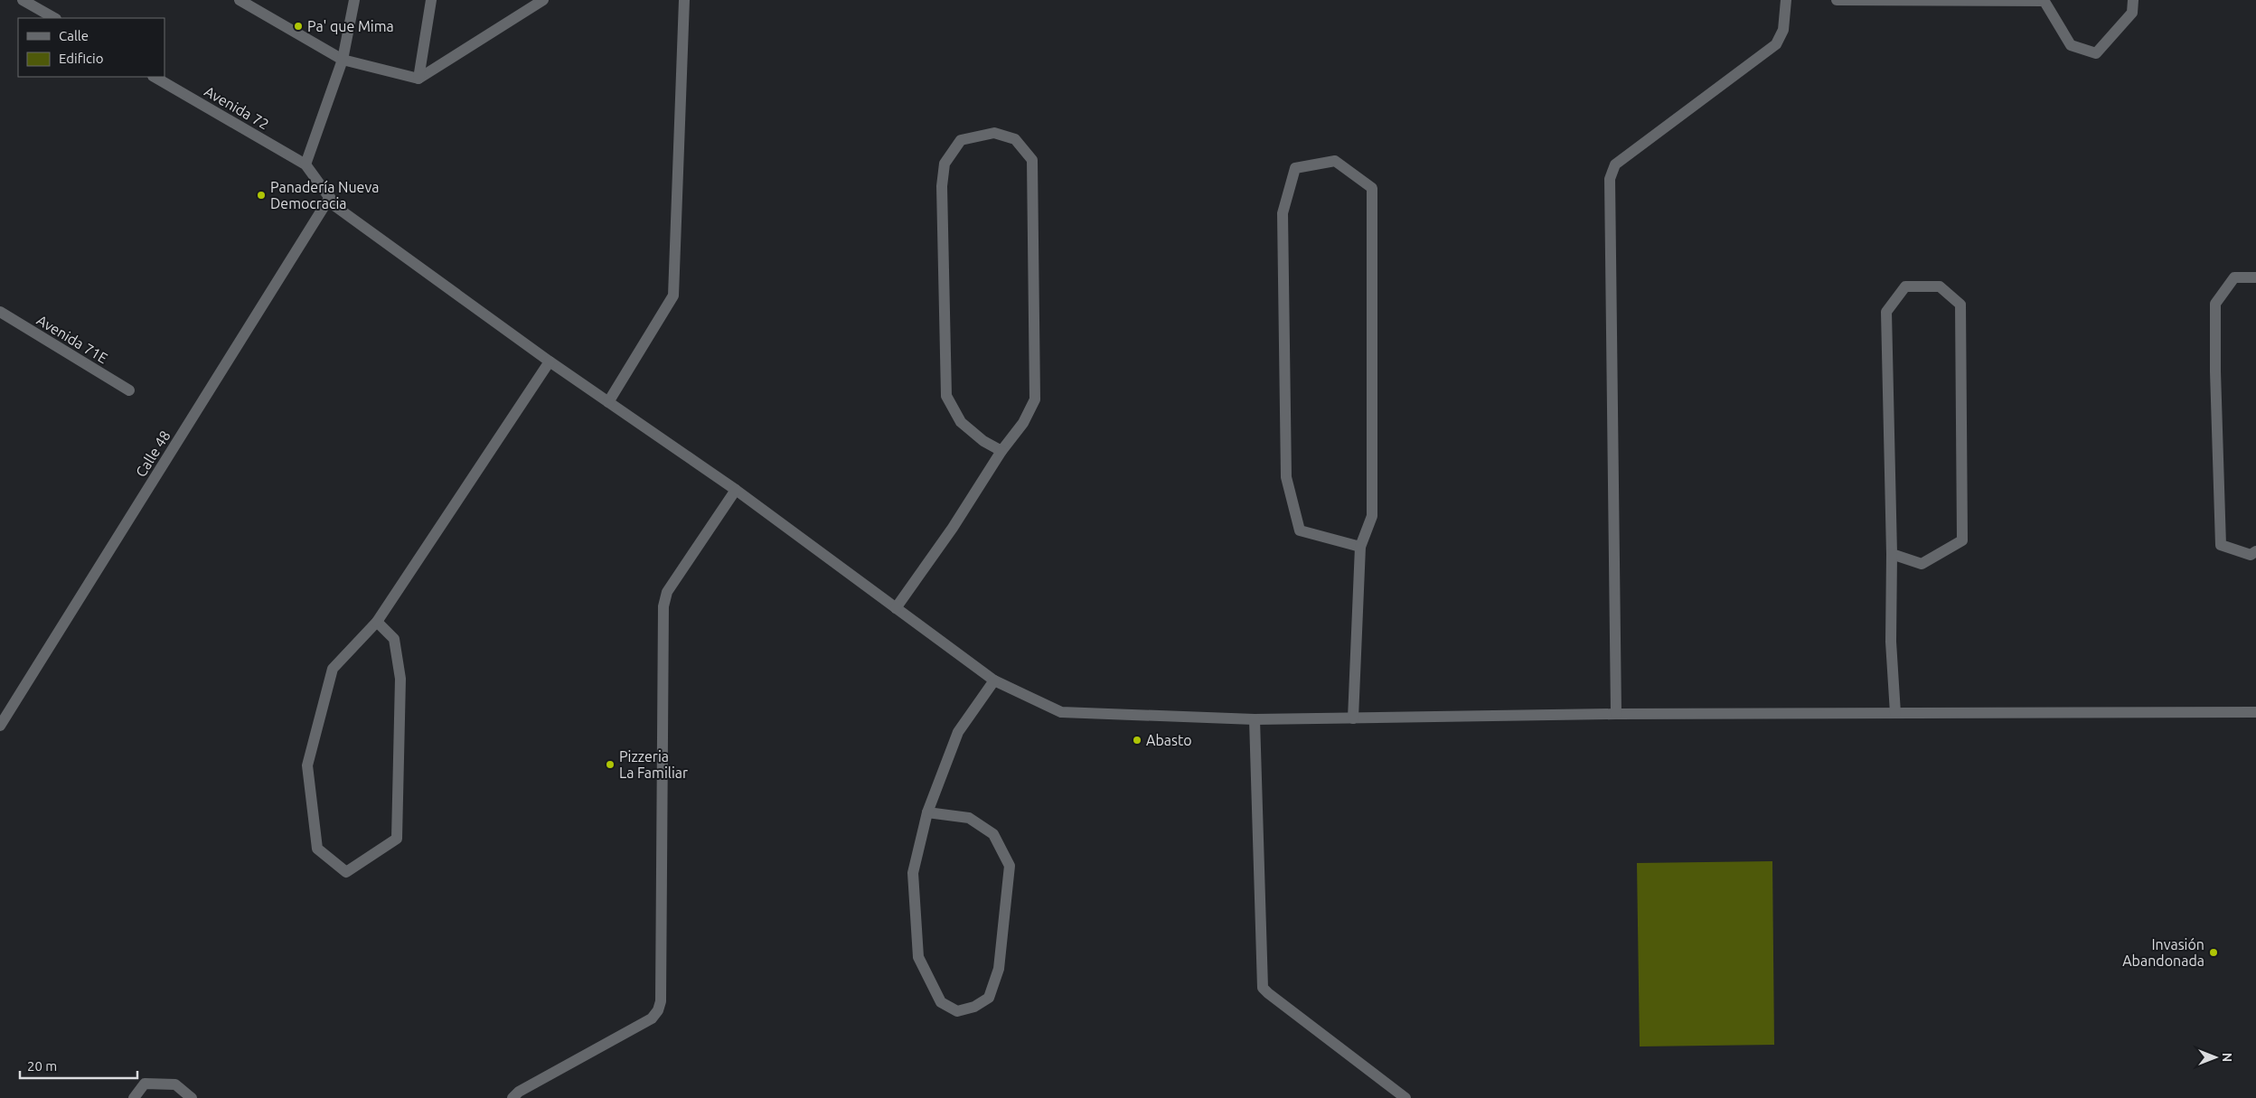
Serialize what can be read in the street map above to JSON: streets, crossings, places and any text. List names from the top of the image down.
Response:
{
  "streets": {
    "street": ["Avenida 72", "Avenida 71E", "Calle 48"]
  },
  "places": [
    "Pa' que Mima",
    "Panadería Nueva Democracia",
    "Abasto",
    "Pizzeria La Familiar",
    "Invasión Abandonada"
  ],
  "legend": ["Calle", "Edificio"],
  "scale_bar": "20 m",
  "north": "right"
}
